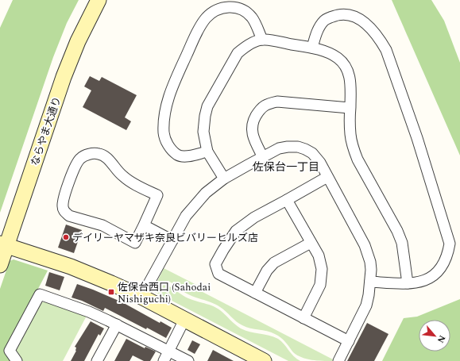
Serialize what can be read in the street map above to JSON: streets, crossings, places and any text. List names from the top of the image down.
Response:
{
  "streets": {
    "street": ["ならやま大通り"]
  },
  "districts": ["佐保台一丁目"],
  "places": {
    "other": ["デイリーヤマザキ奈良ビバリーヒルズ店"],
    "transit": ["佐保台西口 (Sahodai Nishiguchi)"]
  },
  "north": "bottom right"
}
